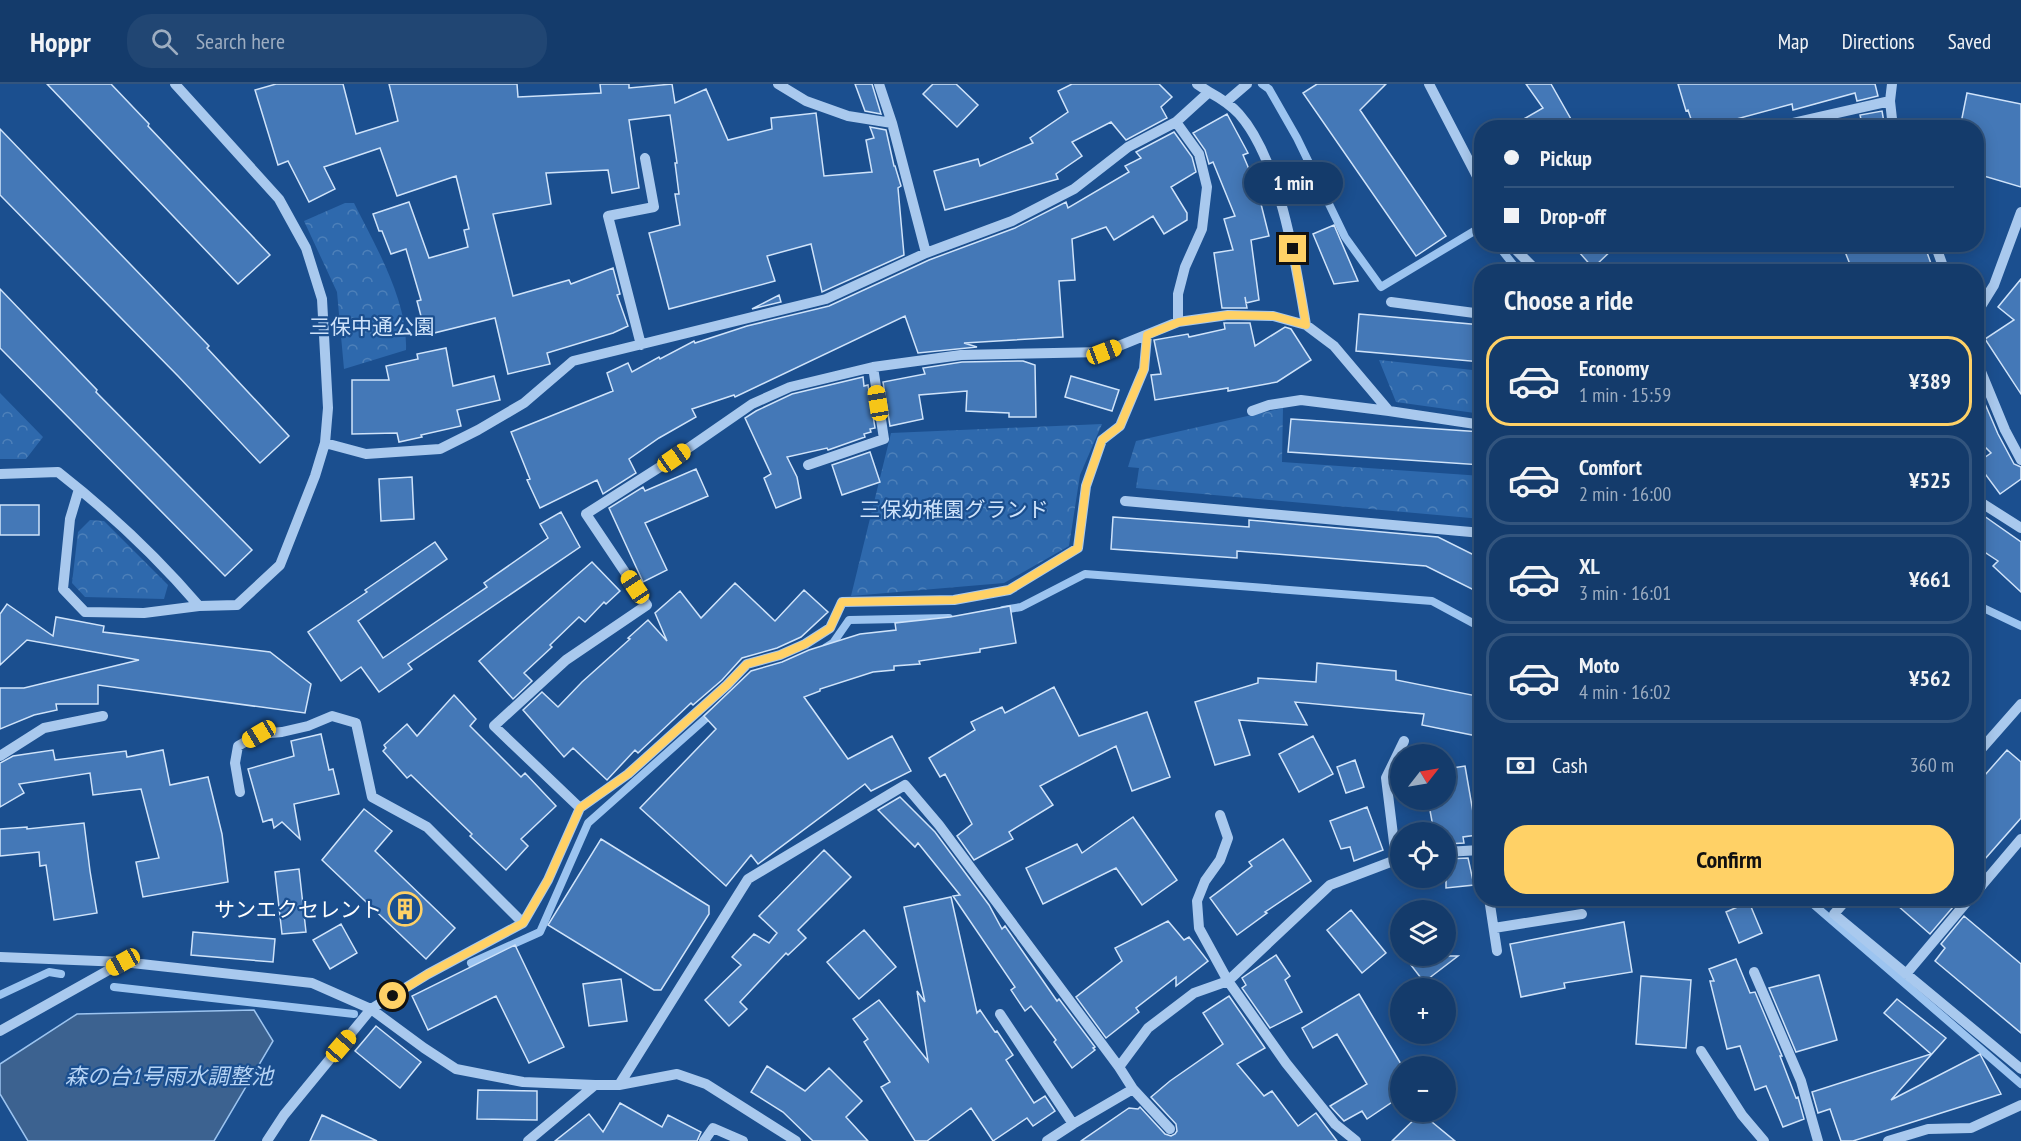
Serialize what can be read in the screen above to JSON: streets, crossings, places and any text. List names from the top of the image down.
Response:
{
  "water": ["森の台1号雨水調整池"],
  "parks": ["三保中通公園", "三保幼稚園グランド"],
  "places": {
    "building": ["サンエクセレント"]
  },
  "north": "top right",
  "page": {
    "header": "Hoppr",
    "search": "Search here",
    "nav": ["Map", "Directions", "Saved"],
    "banner": ["Pickup", "Drop-off"],
    "bubble": "1 min",
    "heading": "Choose a ride",
    "list": [
      {
        "name": "Economy",
        "note": "1 min · 15:59",
        "value": "¥389"
      },
      {
        "name": "Comfort",
        "note": "2 min · 16:00",
        "value": "¥525"
      },
      {
        "name": "XL",
        "note": "3 min · 16:01",
        "value": "¥661"
      },
      {
        "name": "Moto",
        "note": "4 min · 16:02",
        "value": "¥562"
      }
    ],
    "pay": ["Cash", "360 m"],
    "map_buttons": ["+", "−"],
    "buttons": "Confirm"
  }
}
